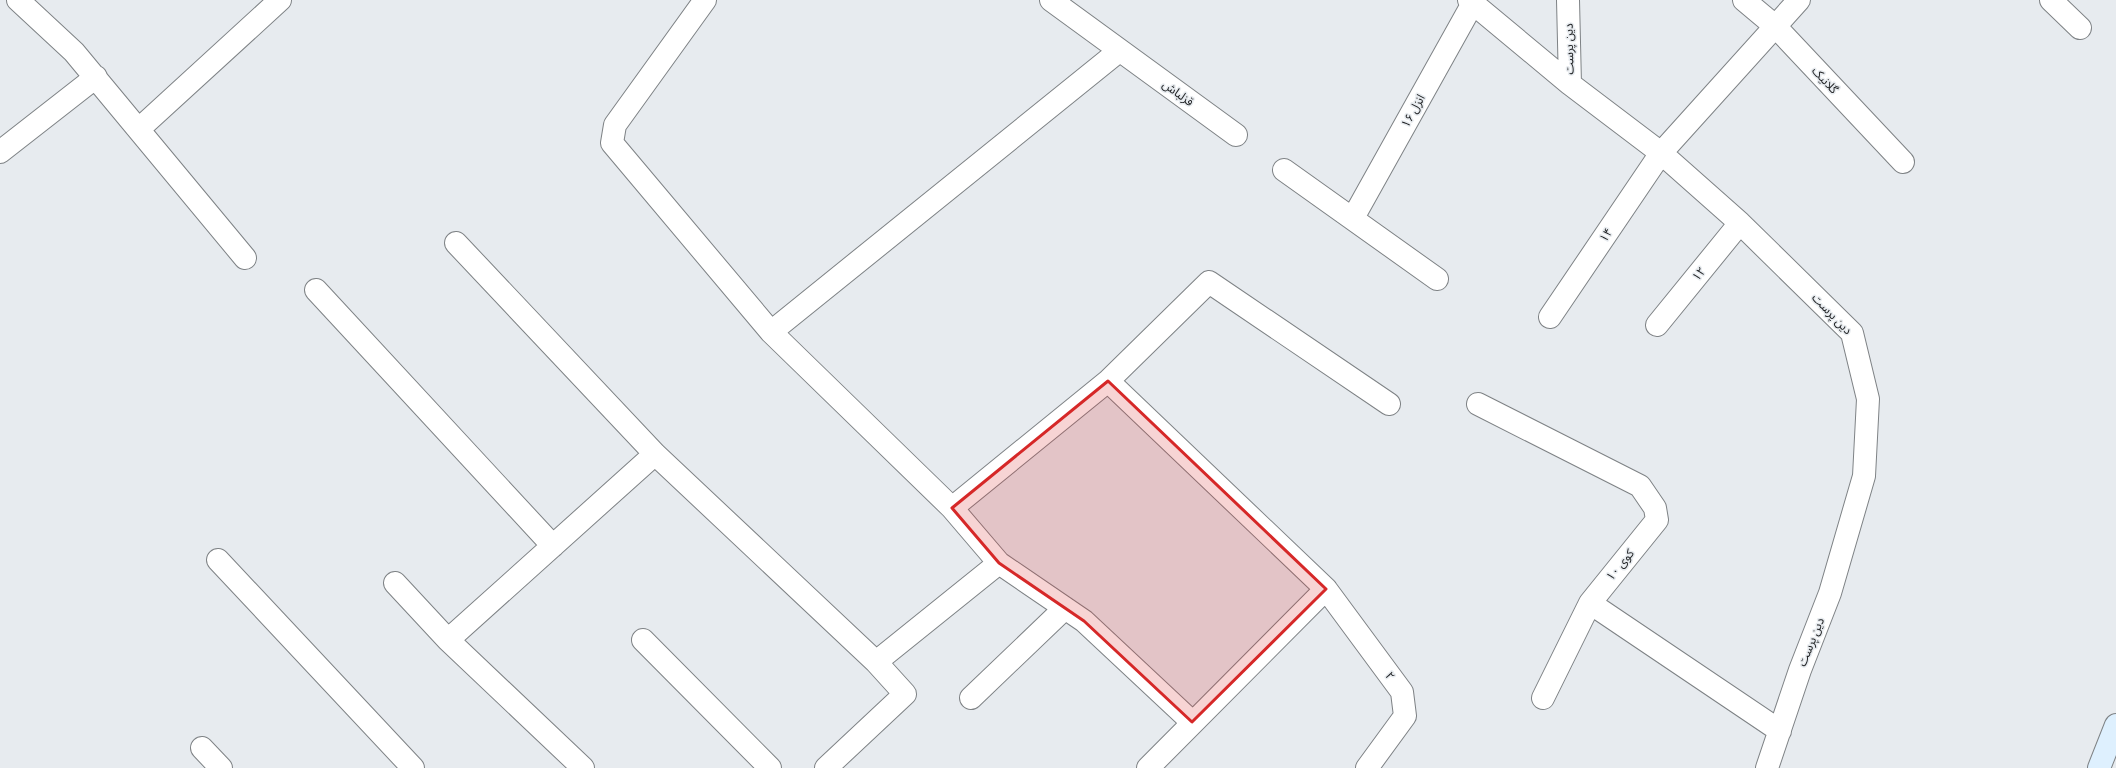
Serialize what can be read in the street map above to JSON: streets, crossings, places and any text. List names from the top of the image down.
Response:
{
  "streets": {
    "street": [
      "دین پرست",
      "گلانیک",
      "قزلباش",
      "۱۶ انزل",
      "۱۴",
      "۱۲",
      "کوی ۱۰",
      "۲"
    ]
  },
  "crossings": [
    ["دین پرست", "۱۴"],
    ["دین پرست", "۱۲"],
    ["گلانیک", "۱۴"]
  ]
}
